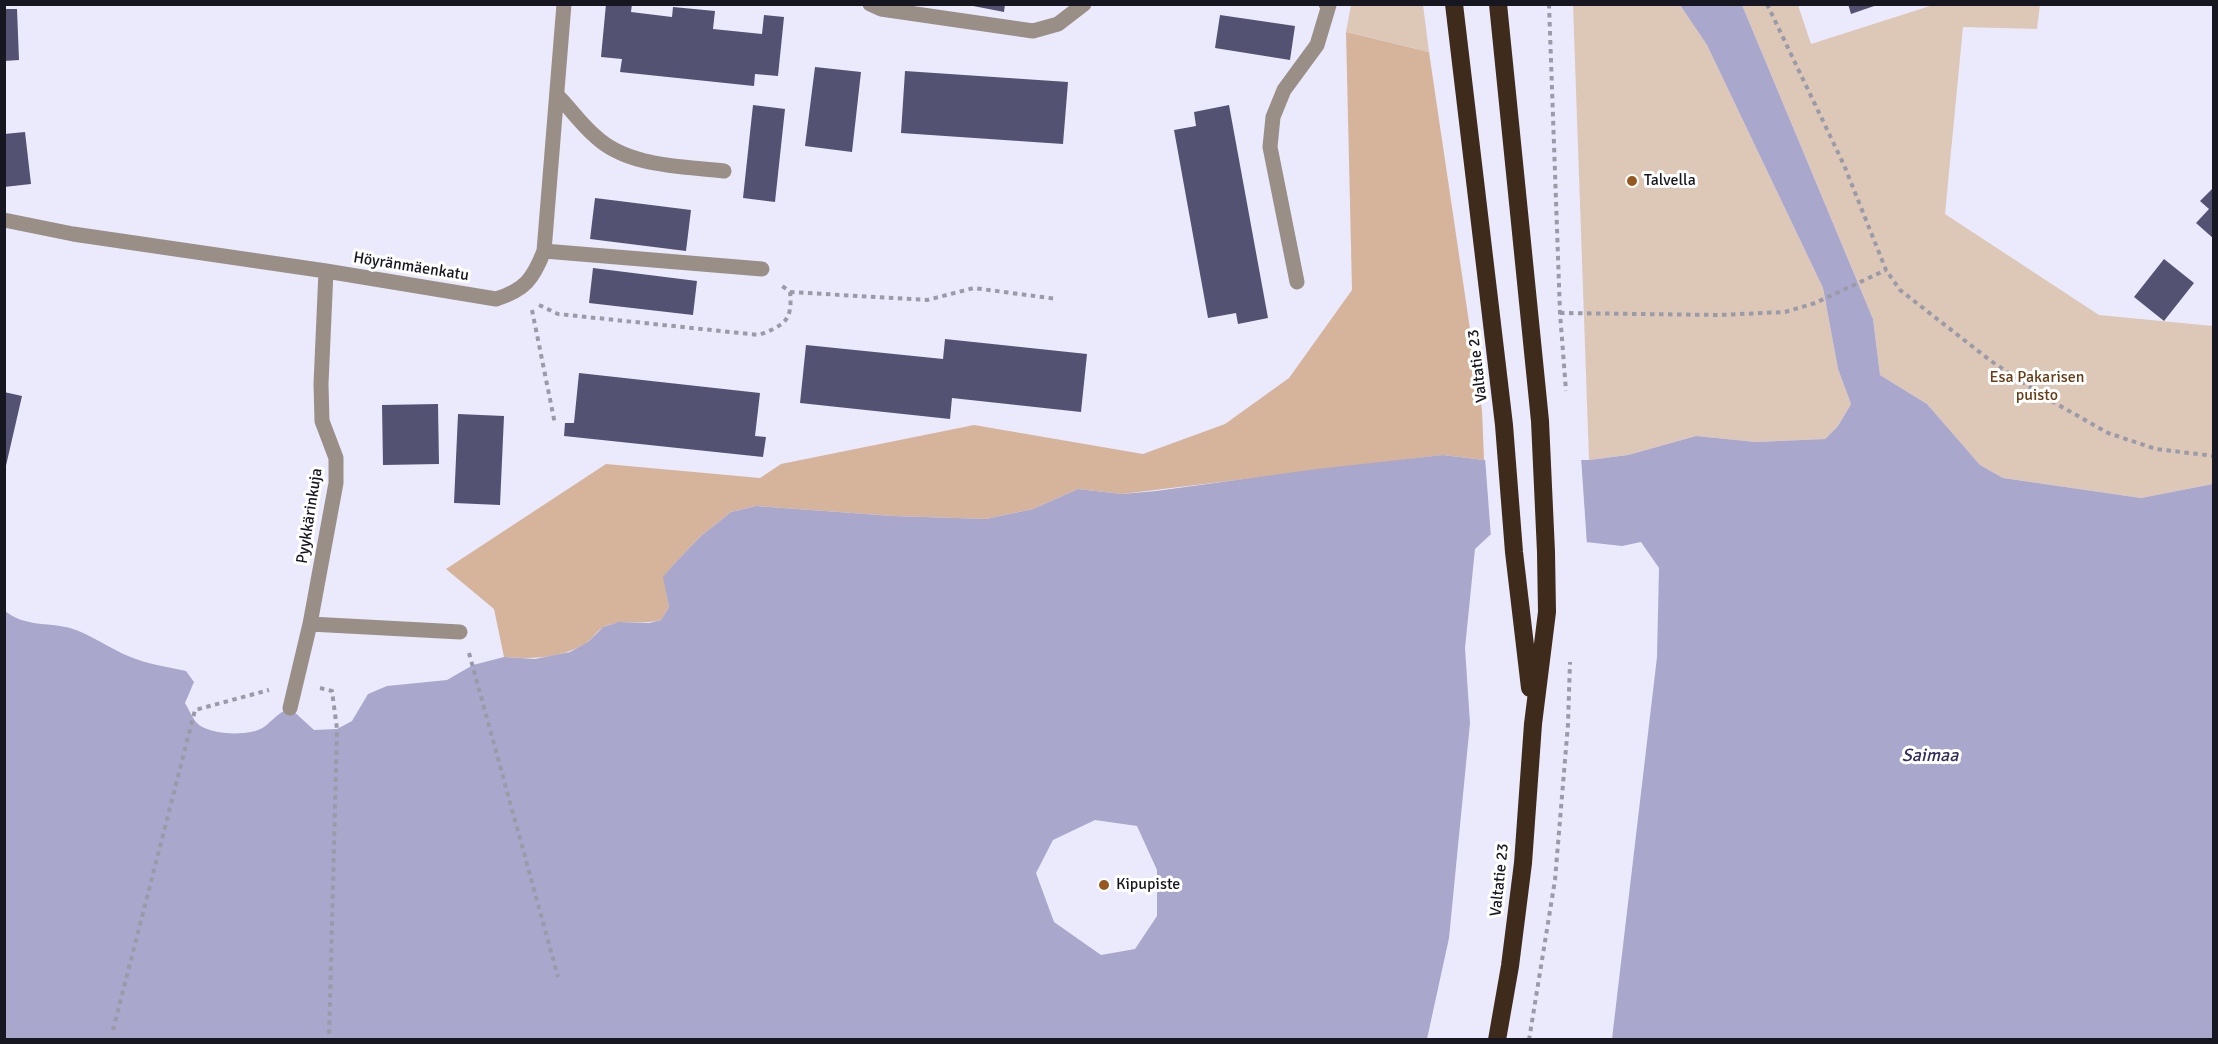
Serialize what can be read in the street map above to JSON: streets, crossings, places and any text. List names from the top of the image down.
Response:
{
  "streets": {
    "highway": ["Valtatie 23"],
    "street": ["Höyränmäenkatu", "Pyykkärinkuja"]
  },
  "crossings": [
    ["Höyränmäenkatu", "Pyykkärinkuja"]
  ],
  "water": ["Saimaa"],
  "parks": ["Esa Pakarisen puisto"],
  "places": ["Talvella", "Kipupiste"]
}
